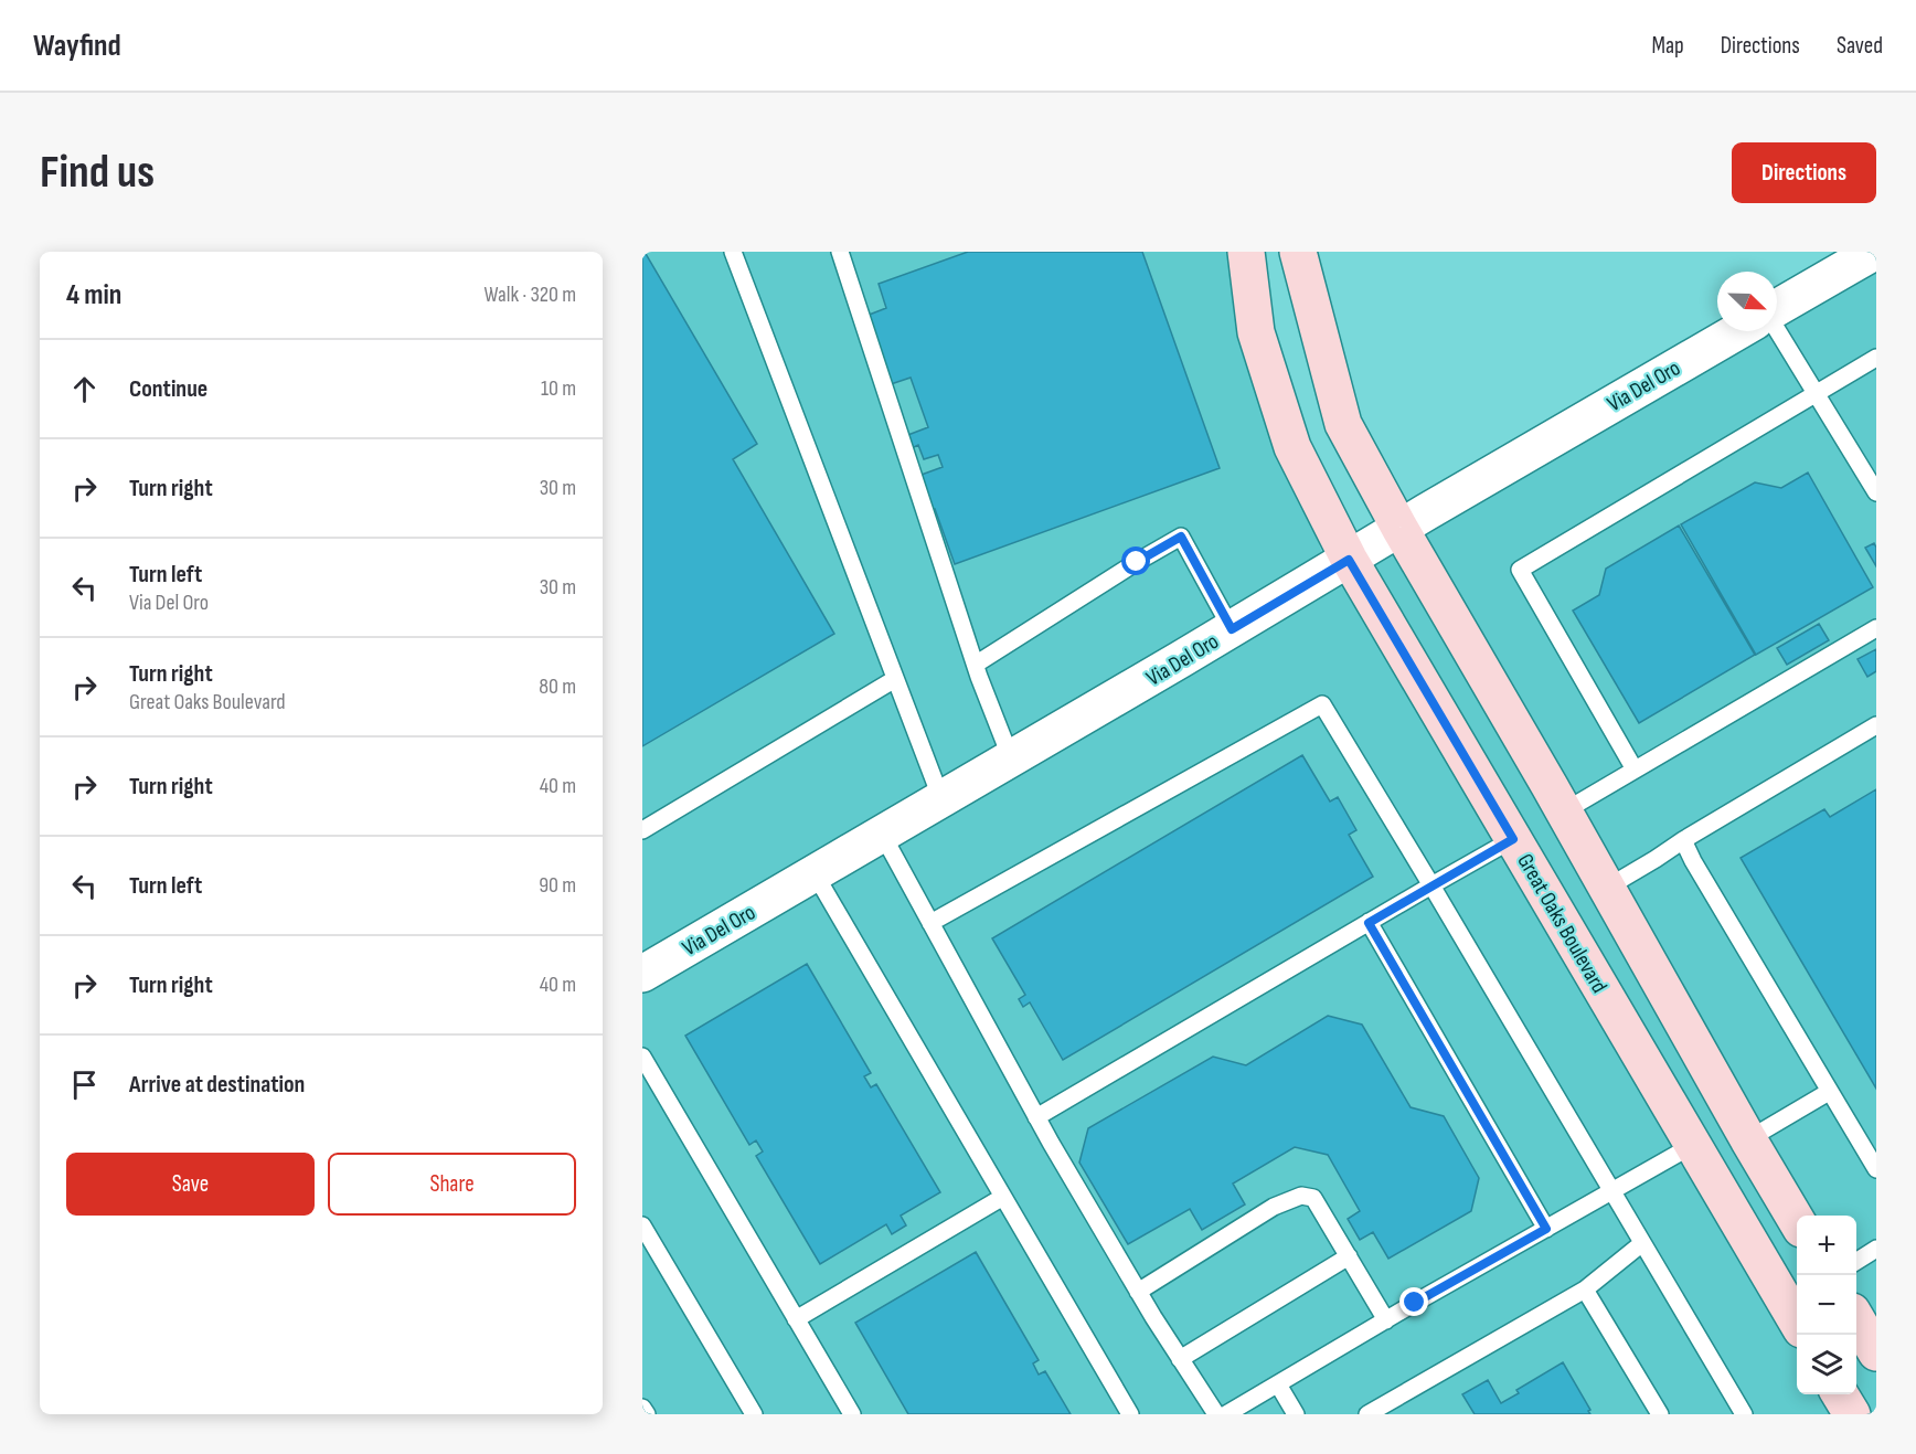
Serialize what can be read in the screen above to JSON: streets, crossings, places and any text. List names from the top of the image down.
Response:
{
  "streets": {
    "main road": ["Great Oaks Boulevard"],
    "street": ["Via Del Oro"]
  },
  "crossings": [
    ["Via Del Oro", "Great Oaks Boulevard"]
  ],
  "north": "bottom right",
  "page": {
    "header": "Wayfind",
    "nav": ["Map", "Directions", "Saved"],
    "buttons": [
      "Directions",
      ["Save", "Share"]
    ],
    "title": "Find us",
    "heading": ["4 min", "Walk · 320 m"],
    "list": [
      ["Continue", "10 m"],
      ["Turn right", "30 m"],
      ["Turn left", "Via Del Oro", "30 m"],
      ["Turn right", "Great Oaks Boulevard", "80 m"],
      ["Turn right", "40 m"],
      ["Turn left", "90 m"],
      ["Turn right", "40 m"],
      "Arrive at destination"
    ],
    "map_buttons": ["+", "−"]
  }
}
